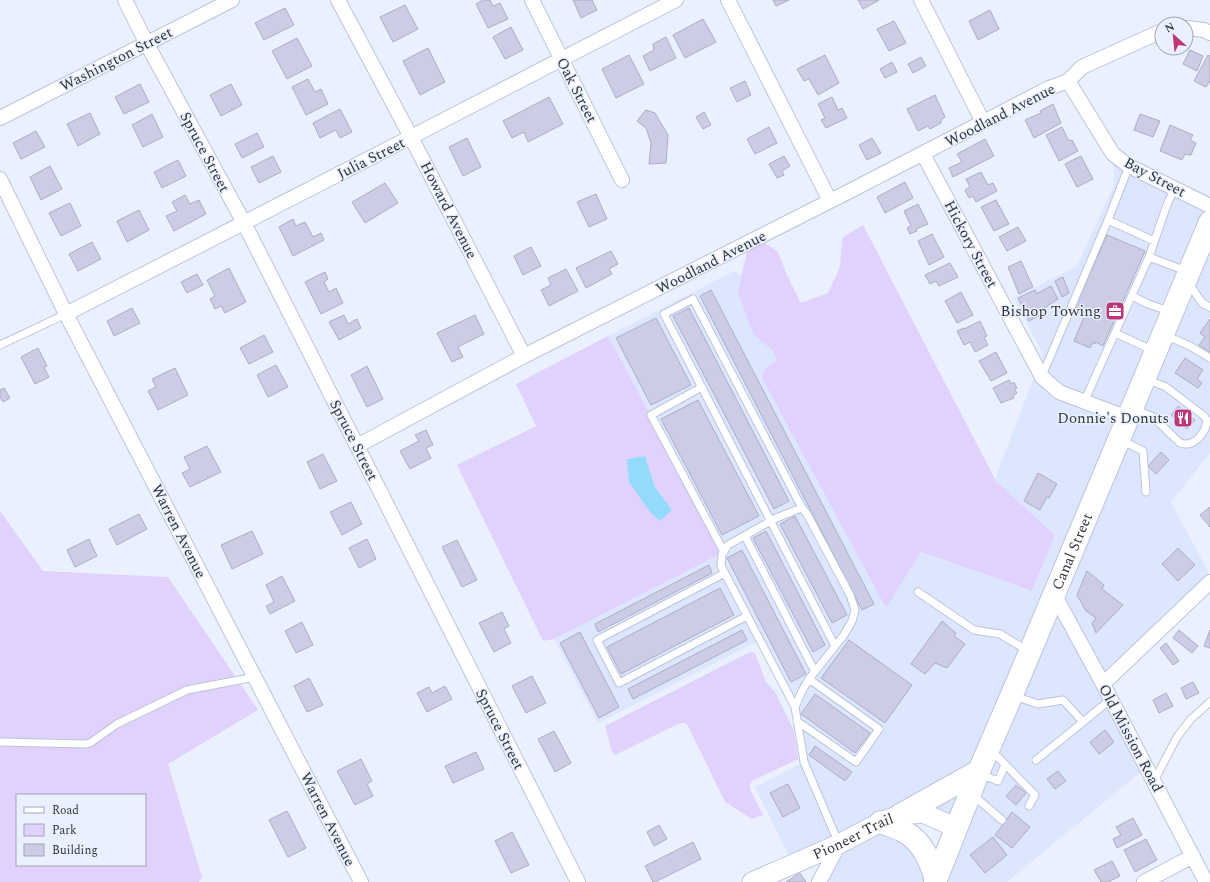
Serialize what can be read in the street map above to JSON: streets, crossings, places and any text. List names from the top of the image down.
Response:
{
  "streets": {
    "main road": ["Canal Street"],
    "street": [
      "Washington Street",
      "Oak Street",
      "Woodland Avenue",
      "Spruce Street",
      "Julia Street",
      "Bay Street",
      "Howard Avenue",
      "Hickory Street",
      "Warren Avenue",
      "Old Mission Road",
      "Pioneer Trail"
    ]
  },
  "crossings": [
    ["Washington Street", "Spruce Street"],
    ["Oak Street", "Julia Street"],
    ["Woodland Avenue", "Spruce Street"],
    ["Woodland Avenue", "Bay Street"],
    ["Woodland Avenue", "Howard Avenue"],
    ["Woodland Avenue", "Hickory Street"],
    ["Spruce Street", "Julia Street"],
    ["Julia Street", "Howard Avenue"],
    ["Julia Street", "Warren Avenue"],
    ["Hickory Street", "Canal Street"],
    ["Canal Street", "Old Mission Road"],
    ["Canal Street", "Pioneer Trail"]
  ],
  "places": {
    "office": ["Bishop Towing"],
    "restaurant": ["Donnie's Donuts"]
  },
  "legend": ["Road", "Park", "Building"],
  "north": "top left"
}
